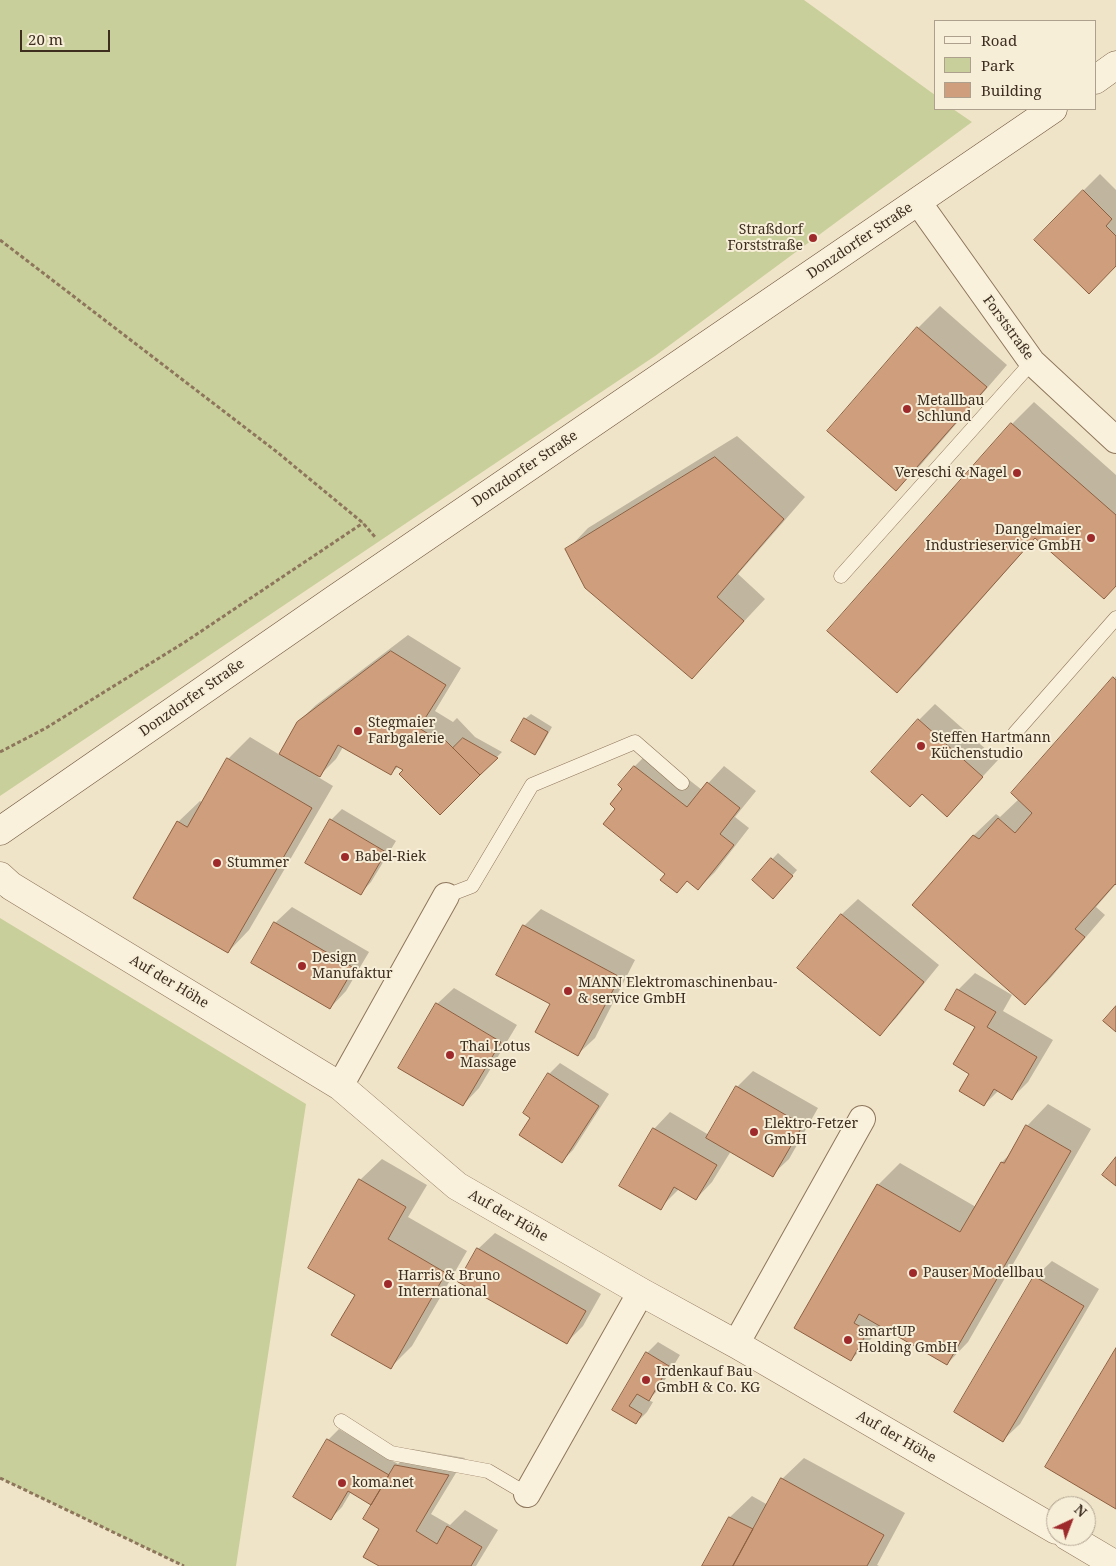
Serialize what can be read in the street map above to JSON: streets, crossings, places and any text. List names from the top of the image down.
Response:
{
  "streets": {
    "street": ["Donzdorfer Straße", "Forststraße", "Auf der Höhe"]
  },
  "crossings": [
    ["Donzdorfer Straße", "Forststraße"]
  ],
  "places": [
    "Straßdorf Forststraße",
    "Metallbau Schlund",
    "Vereschi & Nagel",
    "Dangelmaier Industrieservice GmbH",
    "Stegmaier Farbgalerie",
    "Steffen Hartmann Küchenstudio",
    "Babel-Riek",
    "Stummer",
    "Design Manufaktur",
    "MANN Elektromaschinenbau- & service GmbH",
    "Thai Lotus Massage",
    "Elektro-Fetzer GmbH",
    "Pauser Modellbau",
    "Harris & Bruno International",
    "smartUP Holding GmbH",
    "Irdenkauf Bau GmbH & Co. KG",
    "koma.net"
  ],
  "legend": ["Road", "Park", "Building"],
  "scale_bar": "20 m",
  "north": "top right"
}
